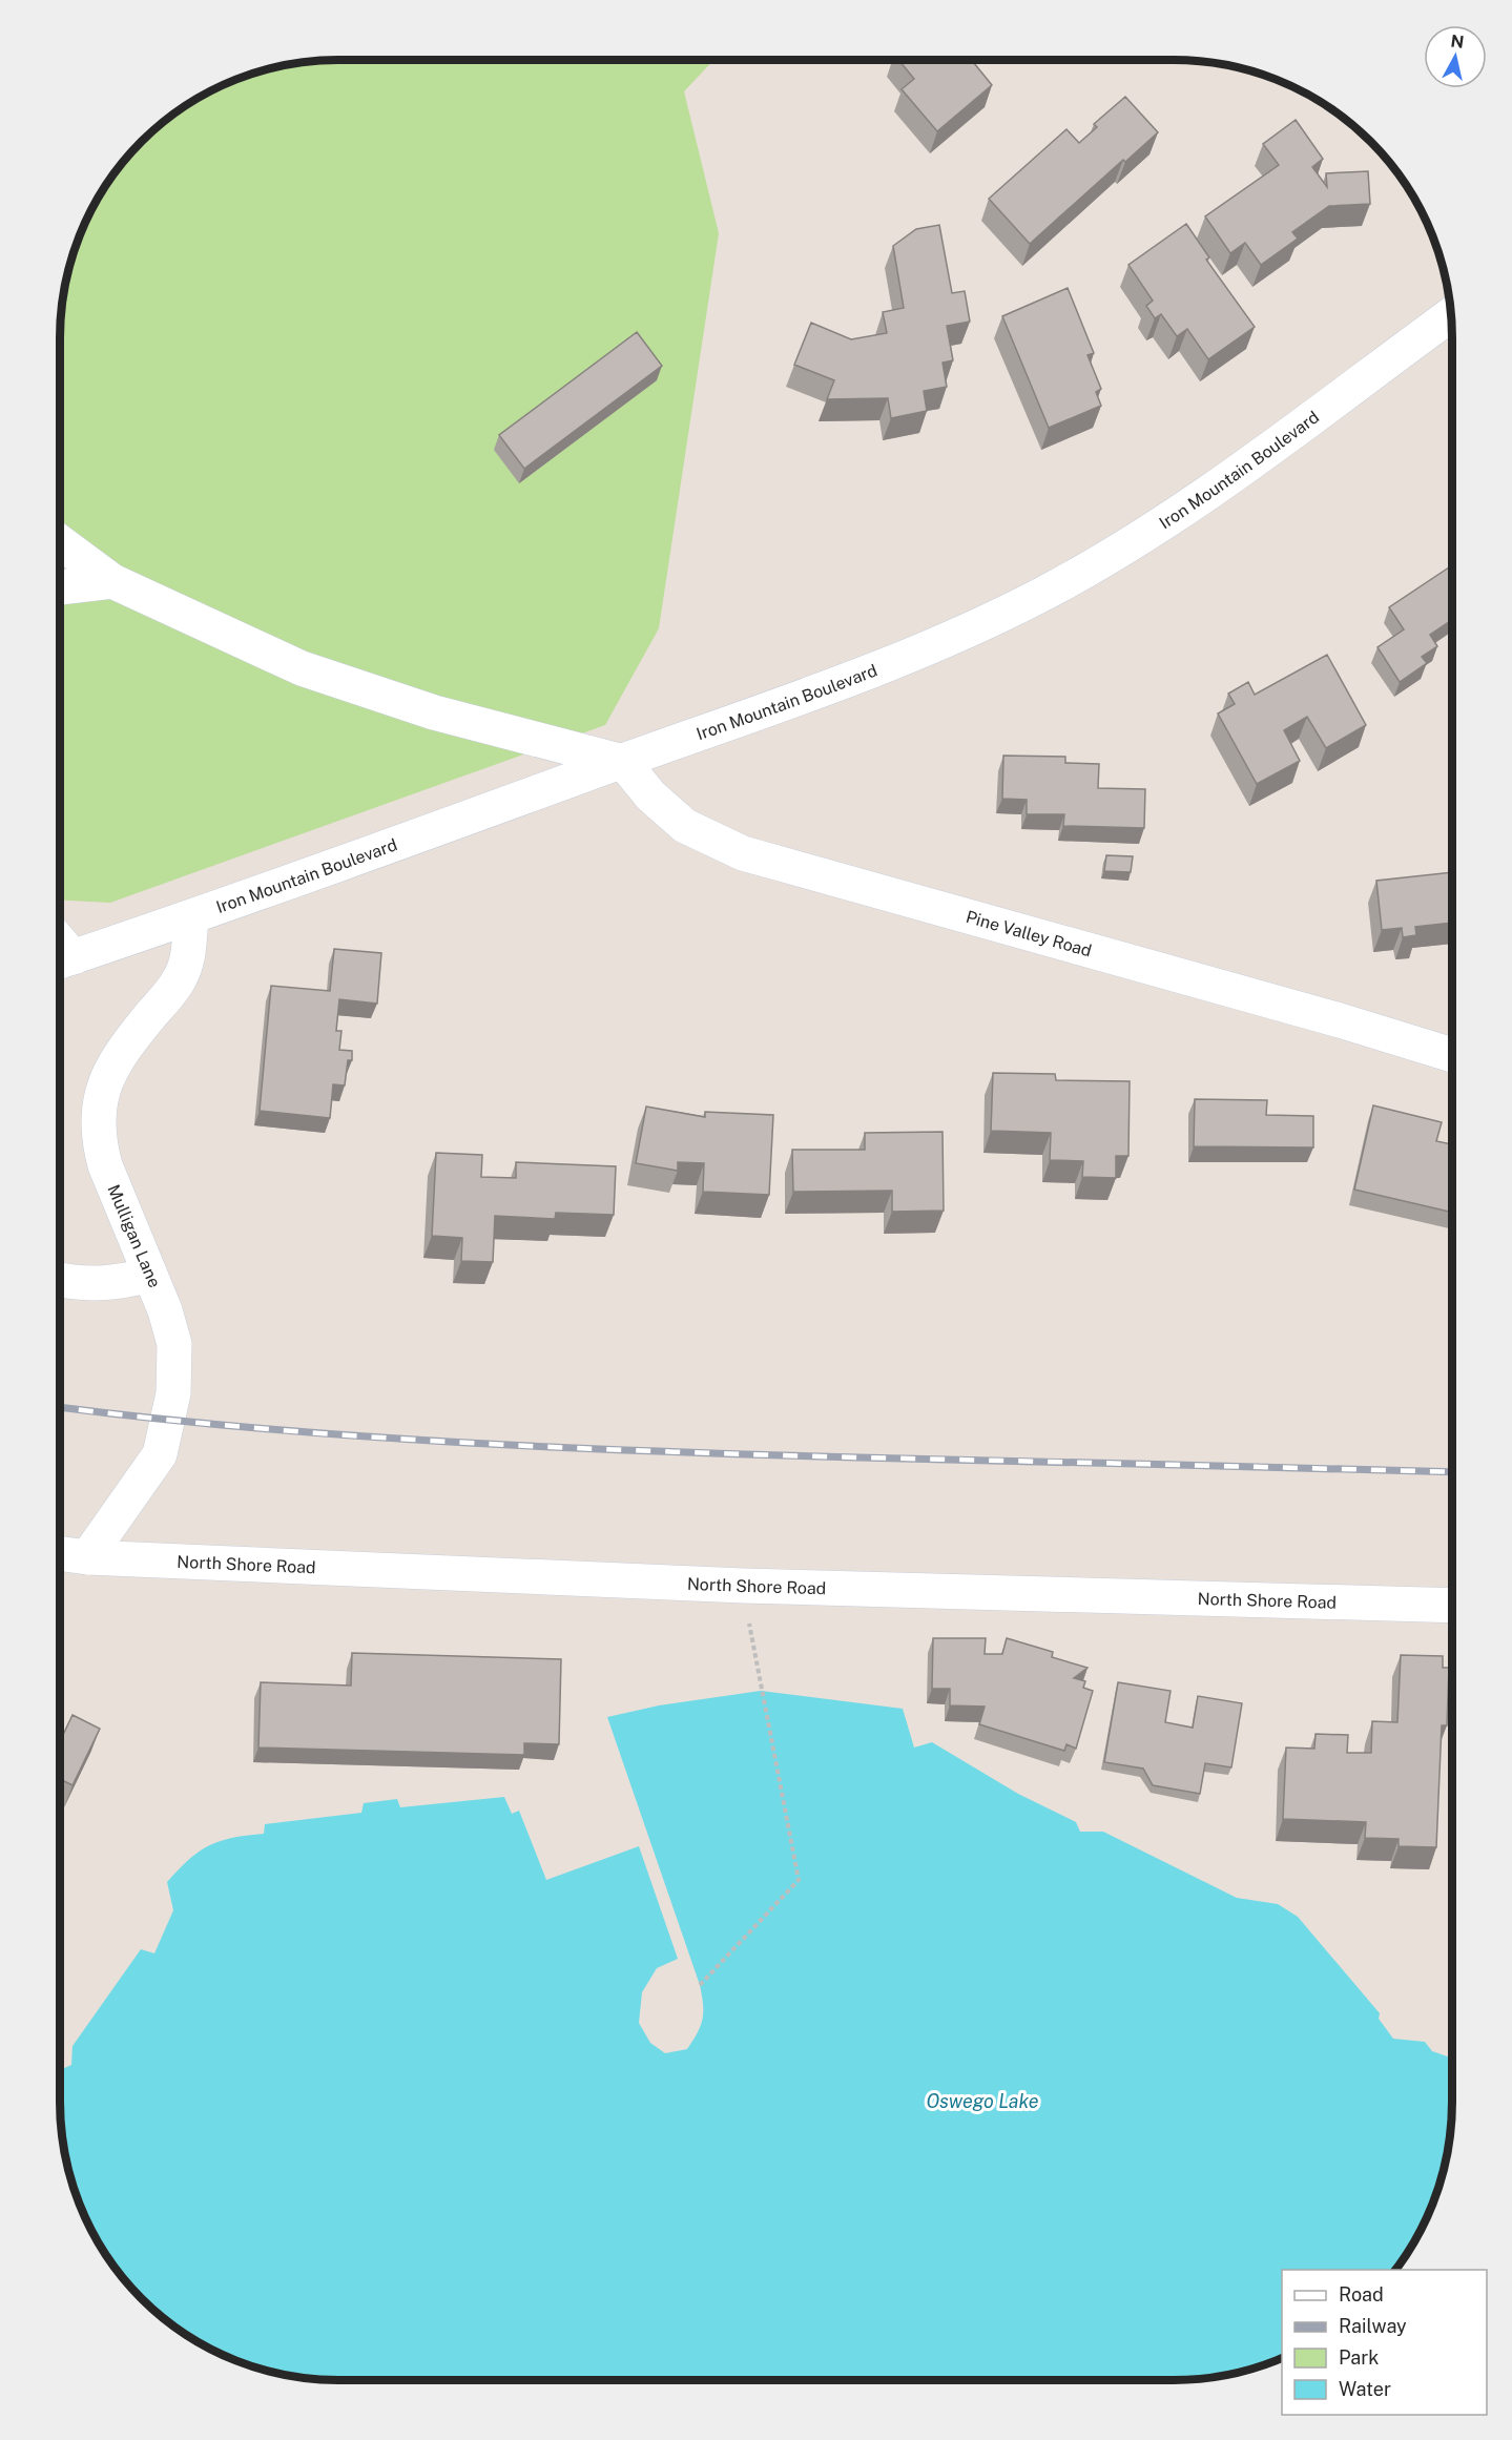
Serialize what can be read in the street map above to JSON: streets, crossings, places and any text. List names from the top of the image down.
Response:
{
  "streets": {
    "street": [
      "Iron Mountain Boulevard",
      "Pine Valley Road",
      "Mulligan Lane",
      "North Shore Road"
    ]
  },
  "crossings": [
    ["Iron Mountain Boulevard", "Pine Valley Road"],
    ["Iron Mountain Boulevard", "Mulligan Lane"],
    ["Mulligan Lane", "North Shore Road"]
  ],
  "water": ["Oswego Lake"],
  "legend": [
    "Road",
    "Railway",
    "Park",
    "Water"
  ],
  "north": "top"
}
